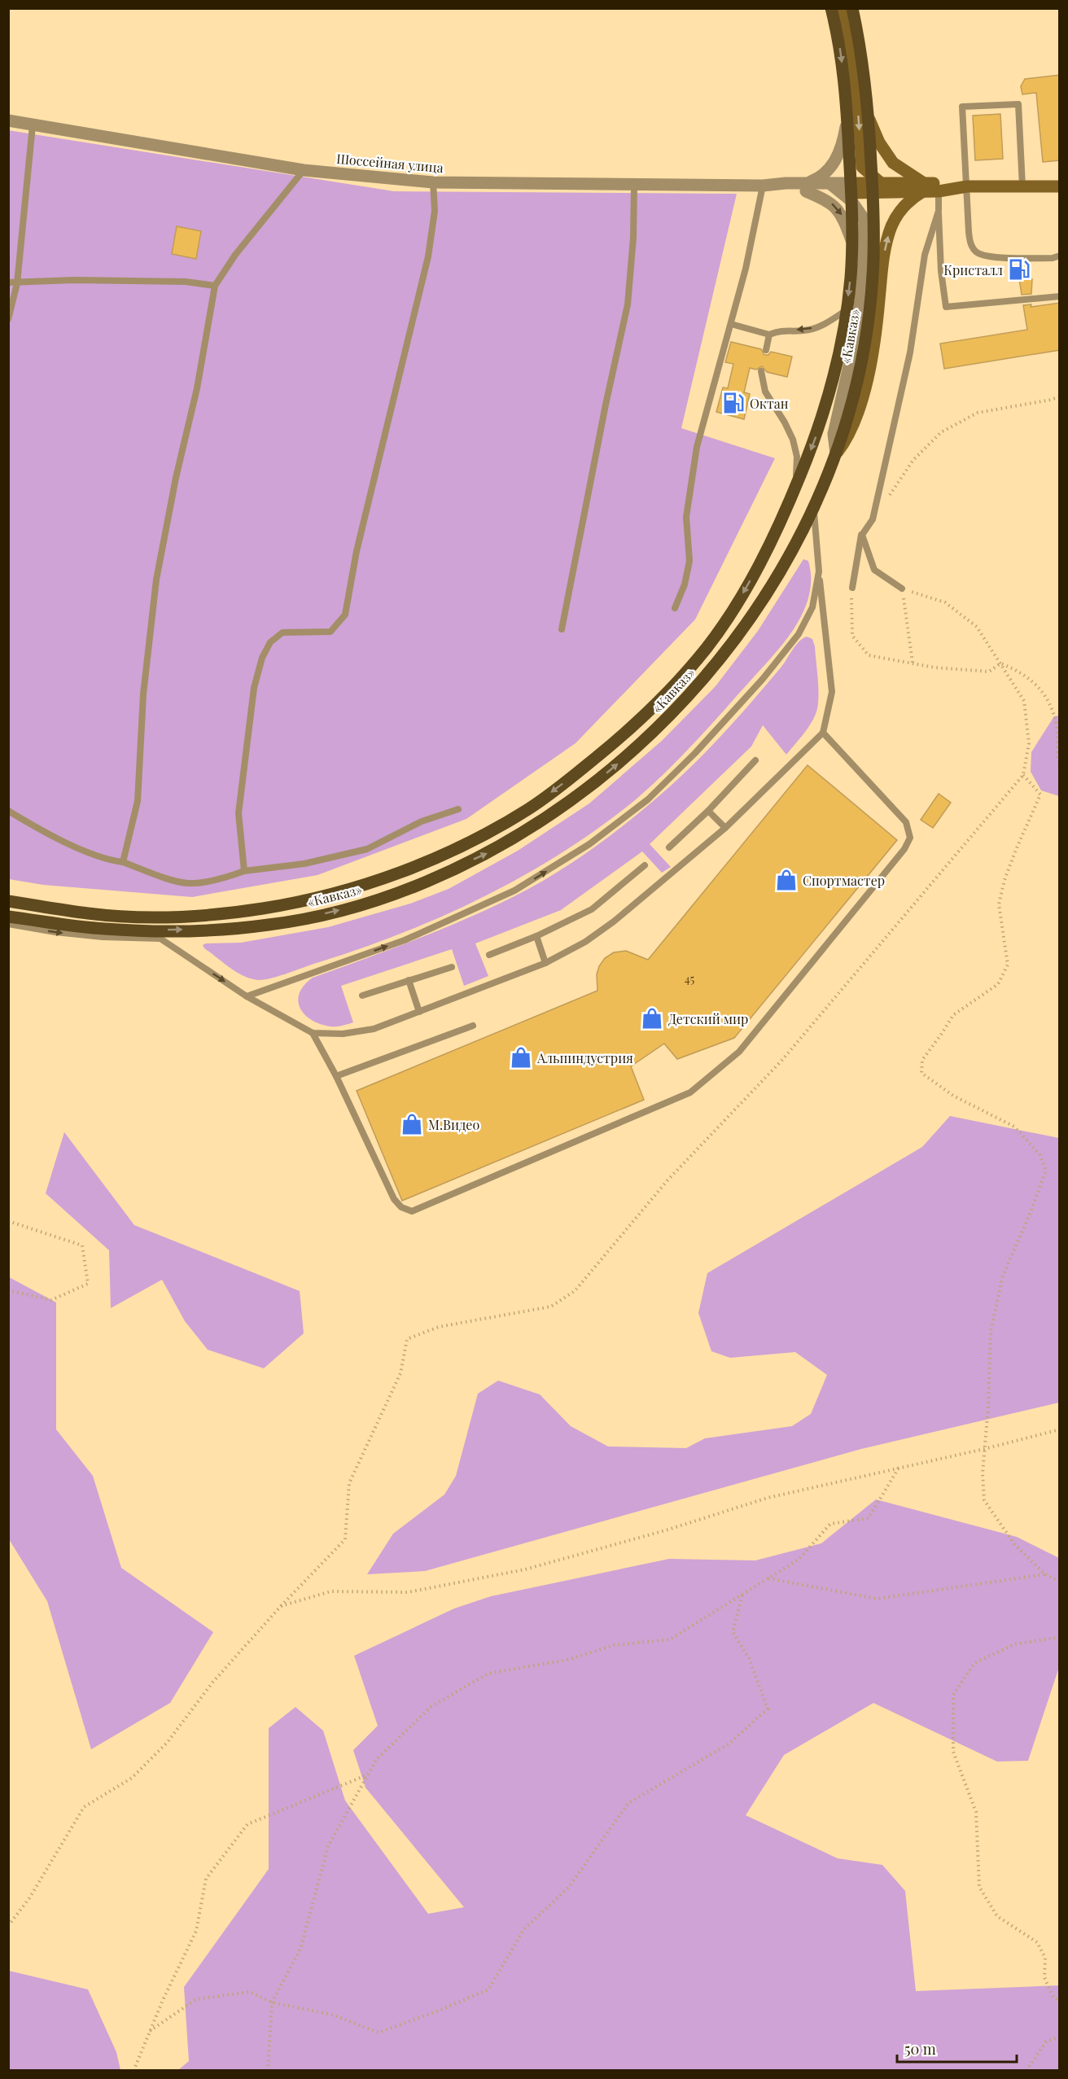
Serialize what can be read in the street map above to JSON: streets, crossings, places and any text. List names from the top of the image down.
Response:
{
  "streets": {
    "main road": ["«Кавказ»"],
    "street": ["Шоссейная улица"]
  },
  "places": {
    "fuel station": ["Кристалл", "Октан"],
    "shop": [
      "Спортмастер",
      "Детский мир",
      "Альпиндустрия",
      "М.Видео"
    ]
  },
  "house_numbers": ["45"],
  "scale_bar": "50 m"
}
